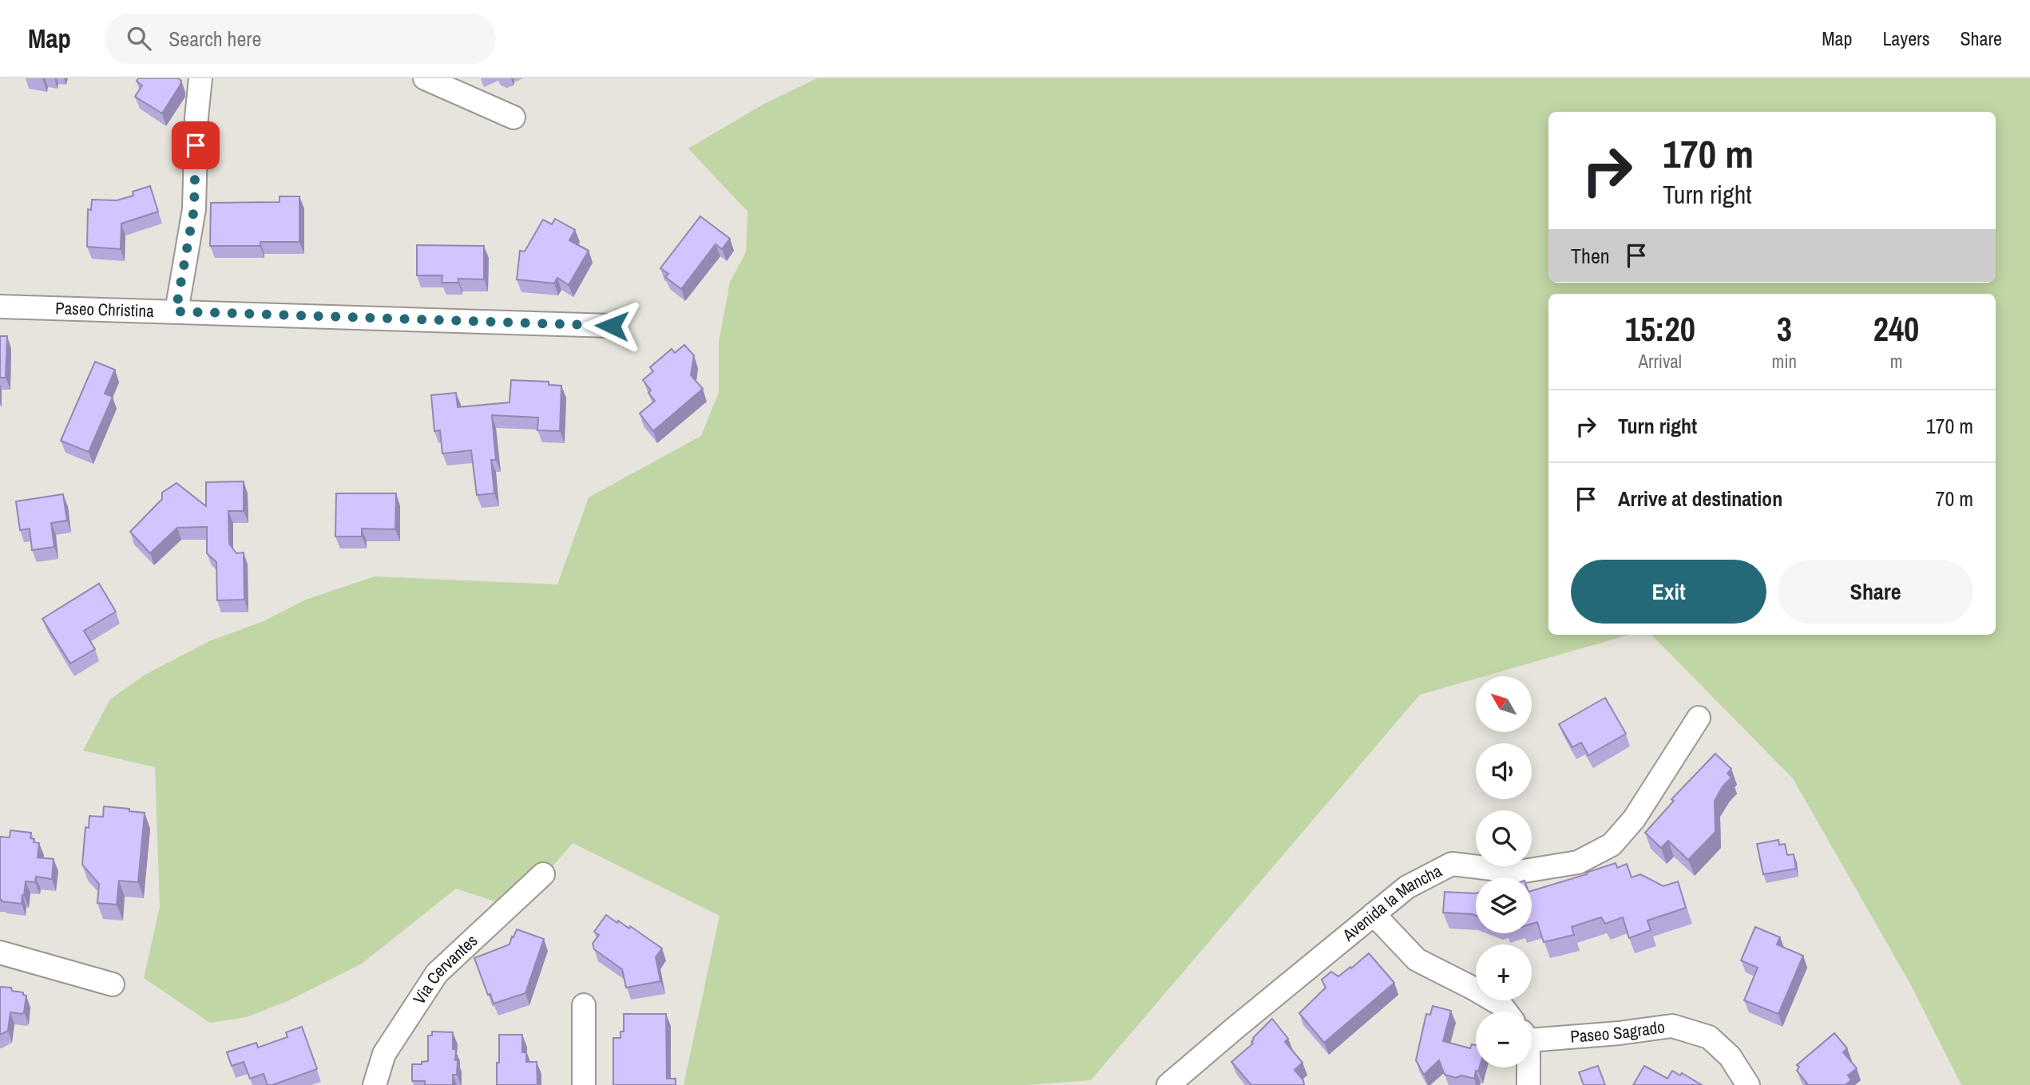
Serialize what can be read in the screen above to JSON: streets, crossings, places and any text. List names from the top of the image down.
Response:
{
  "streets": {
    "street": [
      "Paseo Christina",
      "Avenida la Mancha",
      "Via Cervantes",
      "Paseo Sagrado"
    ]
  },
  "north": "top left",
  "page": {
    "header": "Map",
    "search": "Search here",
    "nav": ["Map", "Layers", "Share"],
    "turn": ["170 m", "Turn right"],
    "then": "Then",
    "eta": [
      "15:20",
      "Arrival",
      "3",
      "min",
      "240",
      "m"
    ],
    "list": [
      {
        "name": "Turn right",
        "value": "170 m"
      },
      {
        "name": "Arrive at destination",
        "value": "70 m"
      }
    ],
    "buttons": ["Exit", "Share"],
    "map_buttons": ["+", "−"]
  }
}
